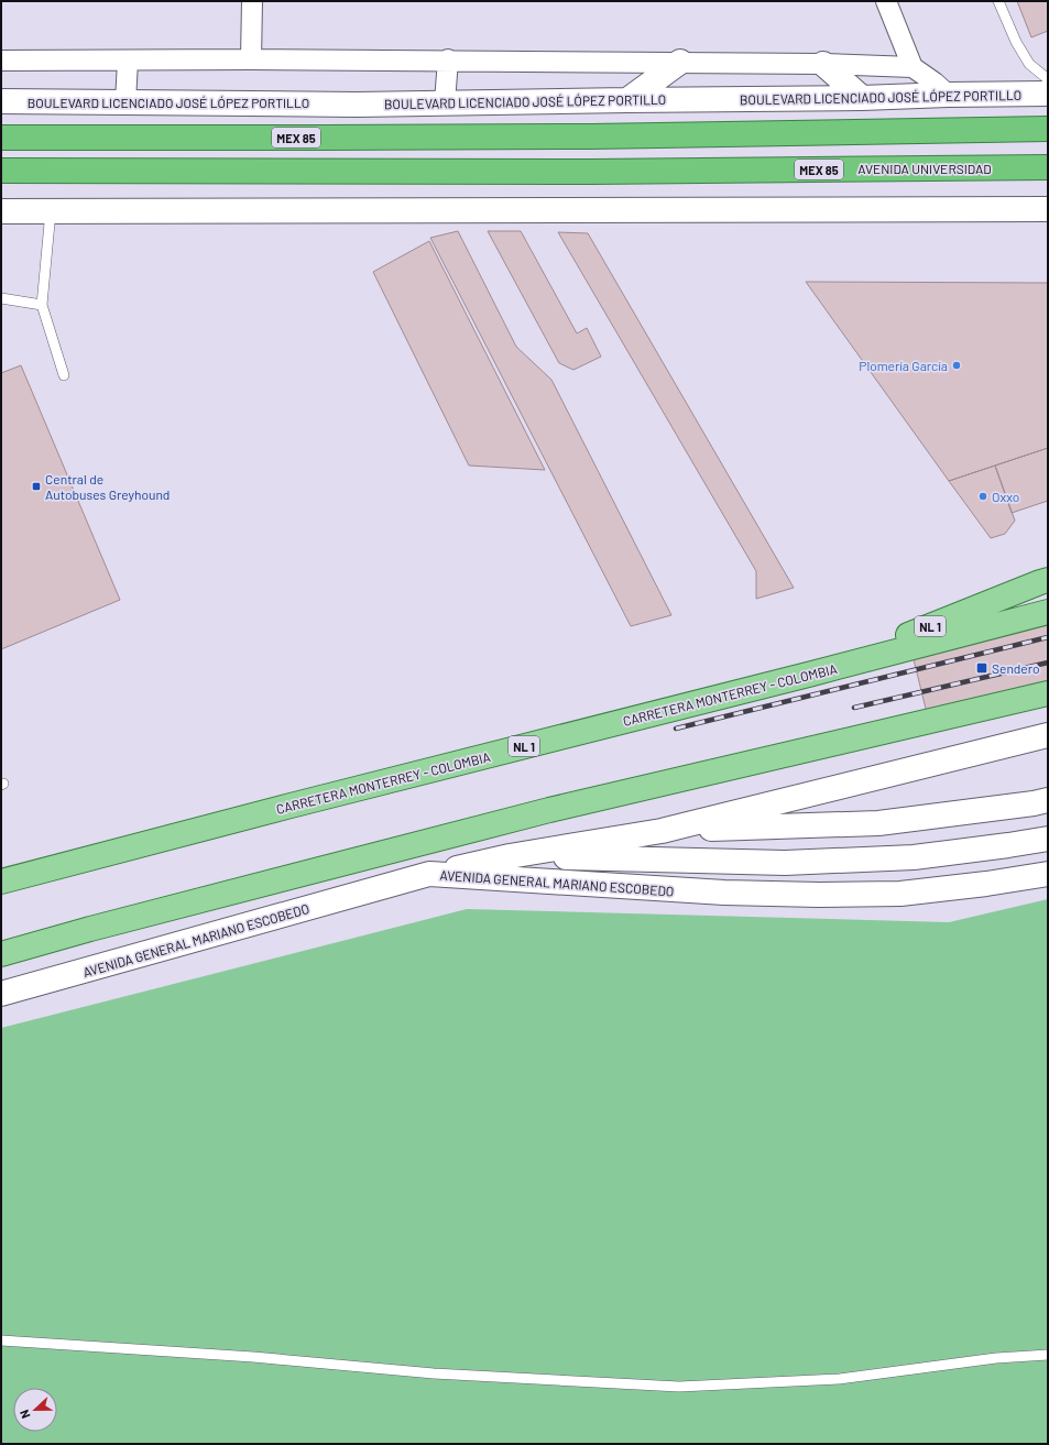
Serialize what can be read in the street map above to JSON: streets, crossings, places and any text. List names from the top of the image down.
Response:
{
  "streets": {
    "highway": ["MEX 85", "AVENIDA UNIVERSIDAD"],
    "main road": ["NL 1", "CARRETERA MONTERREY - COLOMBIA"],
    "street": ["BOULEVARD LICENCIADO JOSÉ LÓPEZ PORTILLO", "AVENIDA GENERAL MARIANO ESCOBEDO"]
  },
  "crossings": [
    ["NL 1", "CARRETERA MONTERREY - COLOMBIA"]
  ],
  "places": {
    "other": ["Plomería García", "Oxxo"],
    "transit": ["Central de Autobuses Greyhound", "Sendero"]
  },
  "north": "left"
}
